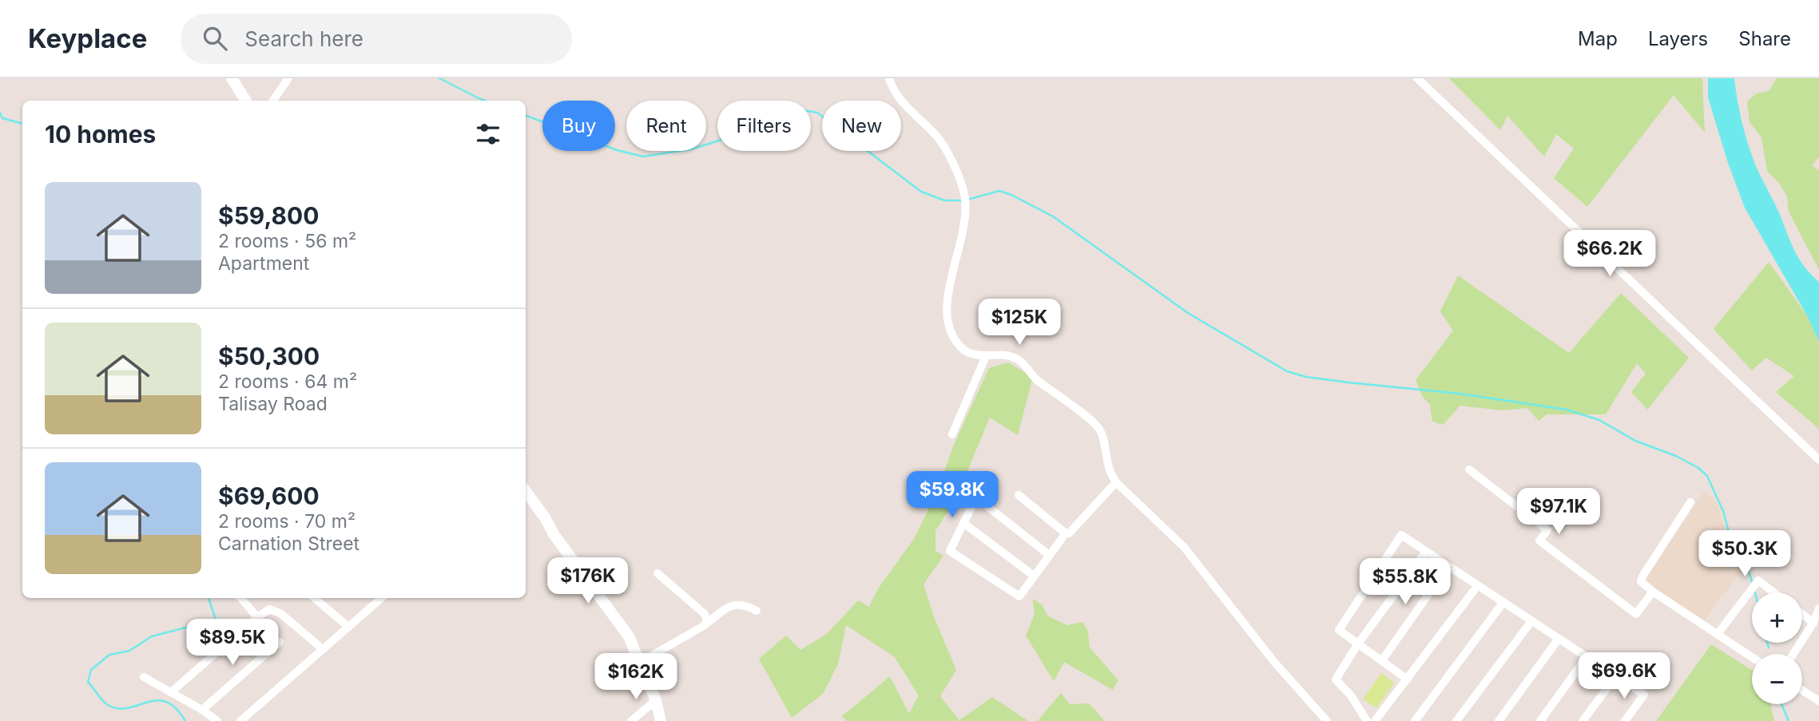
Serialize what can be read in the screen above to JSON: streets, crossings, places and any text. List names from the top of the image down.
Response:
{
  "page": {
    "header": "Keyplace",
    "search": "Search here",
    "nav": ["Map", "Layers", "Share"],
    "chip": [
      "Buy",
      "Rent",
      "Filters",
      "New"
    ],
    "heading": "10 homes",
    "list": [
      {
        "name": "$59,800",
        "note": "2 rooms · 56 m² · Apartment"
      },
      {
        "name": "$50,300",
        "note": "2 rooms · 64 m² · Talisay Road"
      },
      {
        "name": "$69,600",
        "note": "2 rooms · 70 m² · Carnation Street"
      }
    ],
    "price": [
      "$66.2K",
      "$125K",
      "$59.8K",
      "$97.1K",
      "$50.3K",
      "$176K",
      "$55.8K",
      "$89.5K",
      "$69.6K",
      "$162K"
    ],
    "map_buttons": ["+", "−"]
  }
}
